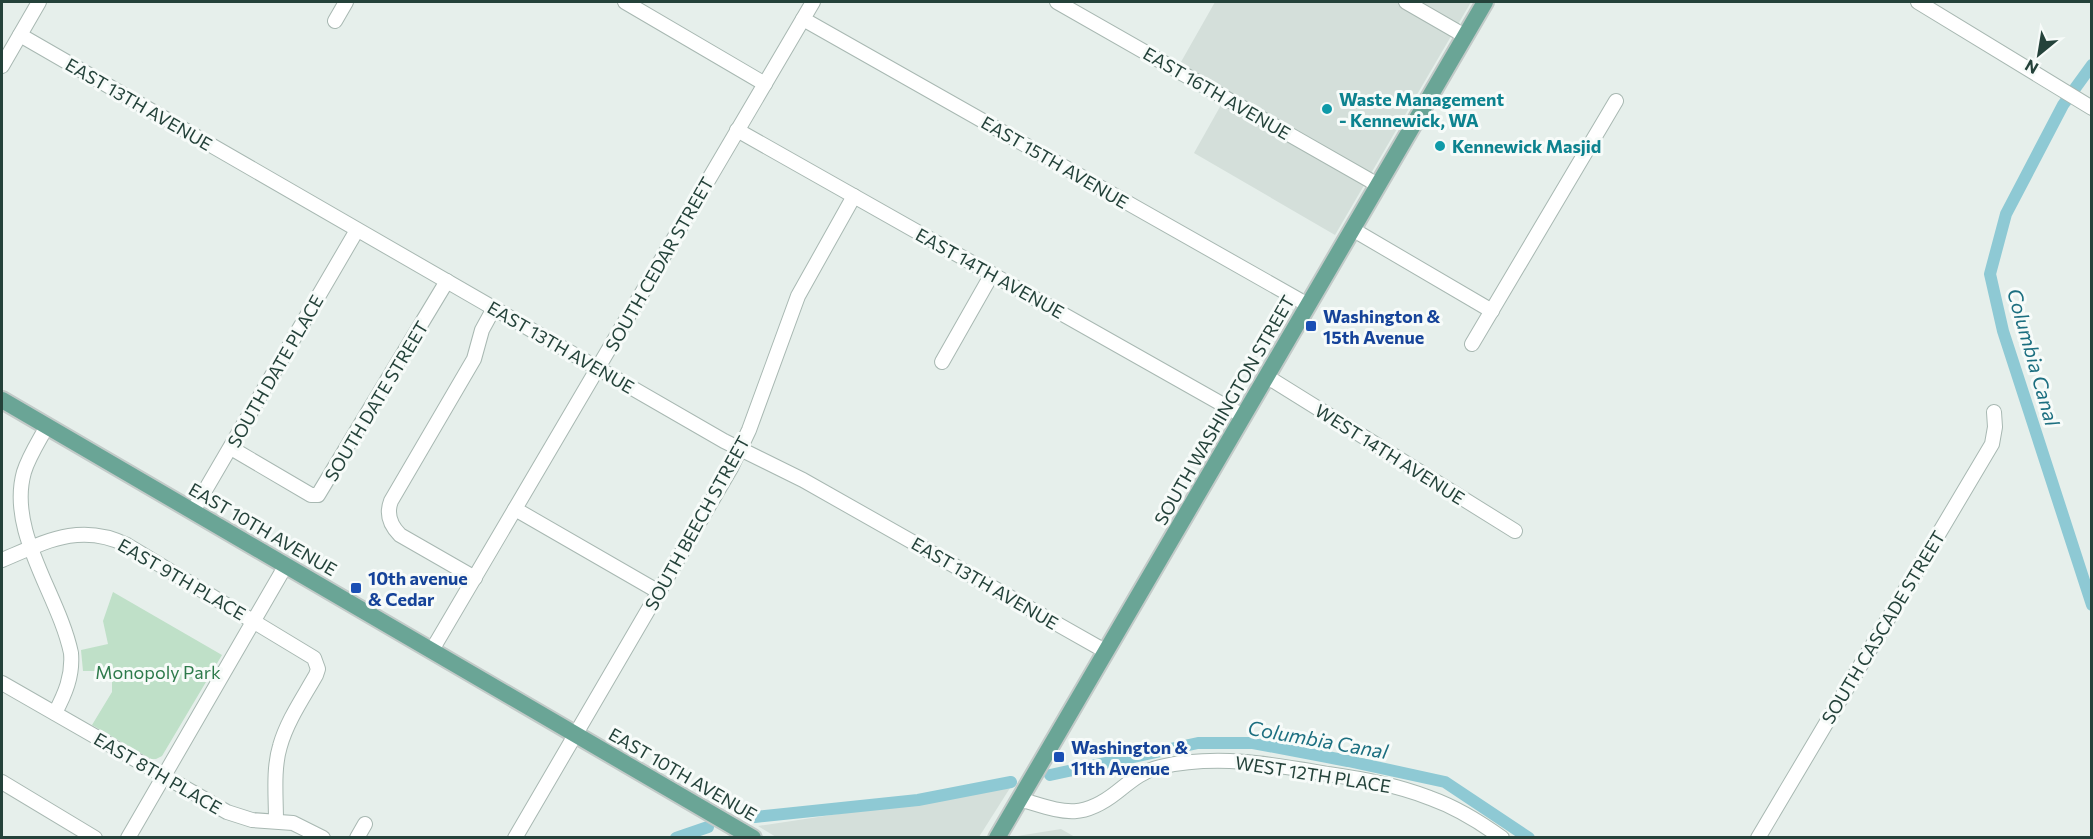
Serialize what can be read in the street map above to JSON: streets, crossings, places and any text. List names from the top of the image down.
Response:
{
  "streets": {
    "main road": ["SOUTH WASHINGTON STREET", "EAST 10TH AVENUE"],
    "street": [
      "EAST 16TH AVENUE",
      "EAST 13TH AVENUE",
      "EAST 15TH AVENUE",
      "SOUTH CEDAR STREET",
      "EAST 14TH AVENUE",
      "SOUTH DATE PLACE",
      "SOUTH DATE STREET",
      "WEST 14TH AVENUE",
      "SOUTH BEECH STREET",
      "EAST 9TH PLACE",
      "SOUTH CASCADE STREET",
      "EAST 8TH PLACE",
      "WEST 12TH PLACE"
    ]
  },
  "crossings": [
    ["EAST 16TH AVENUE", "SOUTH WASHINGTON STREET"],
    ["EAST 13TH AVENUE", "SOUTH CEDAR STREET"],
    ["EAST 13TH AVENUE", "SOUTH DATE PLACE"],
    ["EAST 13TH AVENUE", "SOUTH DATE STREET"],
    ["EAST 13TH AVENUE", "SOUTH WASHINGTON STREET"],
    ["EAST 13TH AVENUE", "SOUTH BEECH STREET"],
    ["EAST 15TH AVENUE", "SOUTH CEDAR STREET"],
    ["EAST 15TH AVENUE", "SOUTH WASHINGTON STREET"],
    ["SOUTH CEDAR STREET", "EAST 14TH AVENUE"],
    ["SOUTH CEDAR STREET", "EAST 10TH AVENUE"],
    ["EAST 14TH AVENUE", "SOUTH WASHINGTON STREET"],
    ["EAST 14TH AVENUE", "SOUTH BEECH STREET"],
    ["SOUTH DATE PLACE", "SOUTH DATE STREET"],
    ["SOUTH DATE PLACE", "EAST 10TH AVENUE"],
    ["SOUTH WASHINGTON STREET", "WEST 14TH AVENUE"],
    ["SOUTH WASHINGTON STREET", "WEST 12TH PLACE"],
    ["SOUTH BEECH STREET", "EAST 10TH AVENUE"],
    ["EAST 9TH PLACE", "EAST 8TH PLACE"]
  ],
  "water": ["Columbia Canal"],
  "parks": ["Monopoly Park"],
  "places": {
    "other": ["Waste Management - Kennewick, WA", "Kennewick Masjid"],
    "transit": ["Washington & 15th Avenue", "10th avenue & Cedar", "Washington & 11th Avenue"]
  },
  "north": "bottom left"
}
